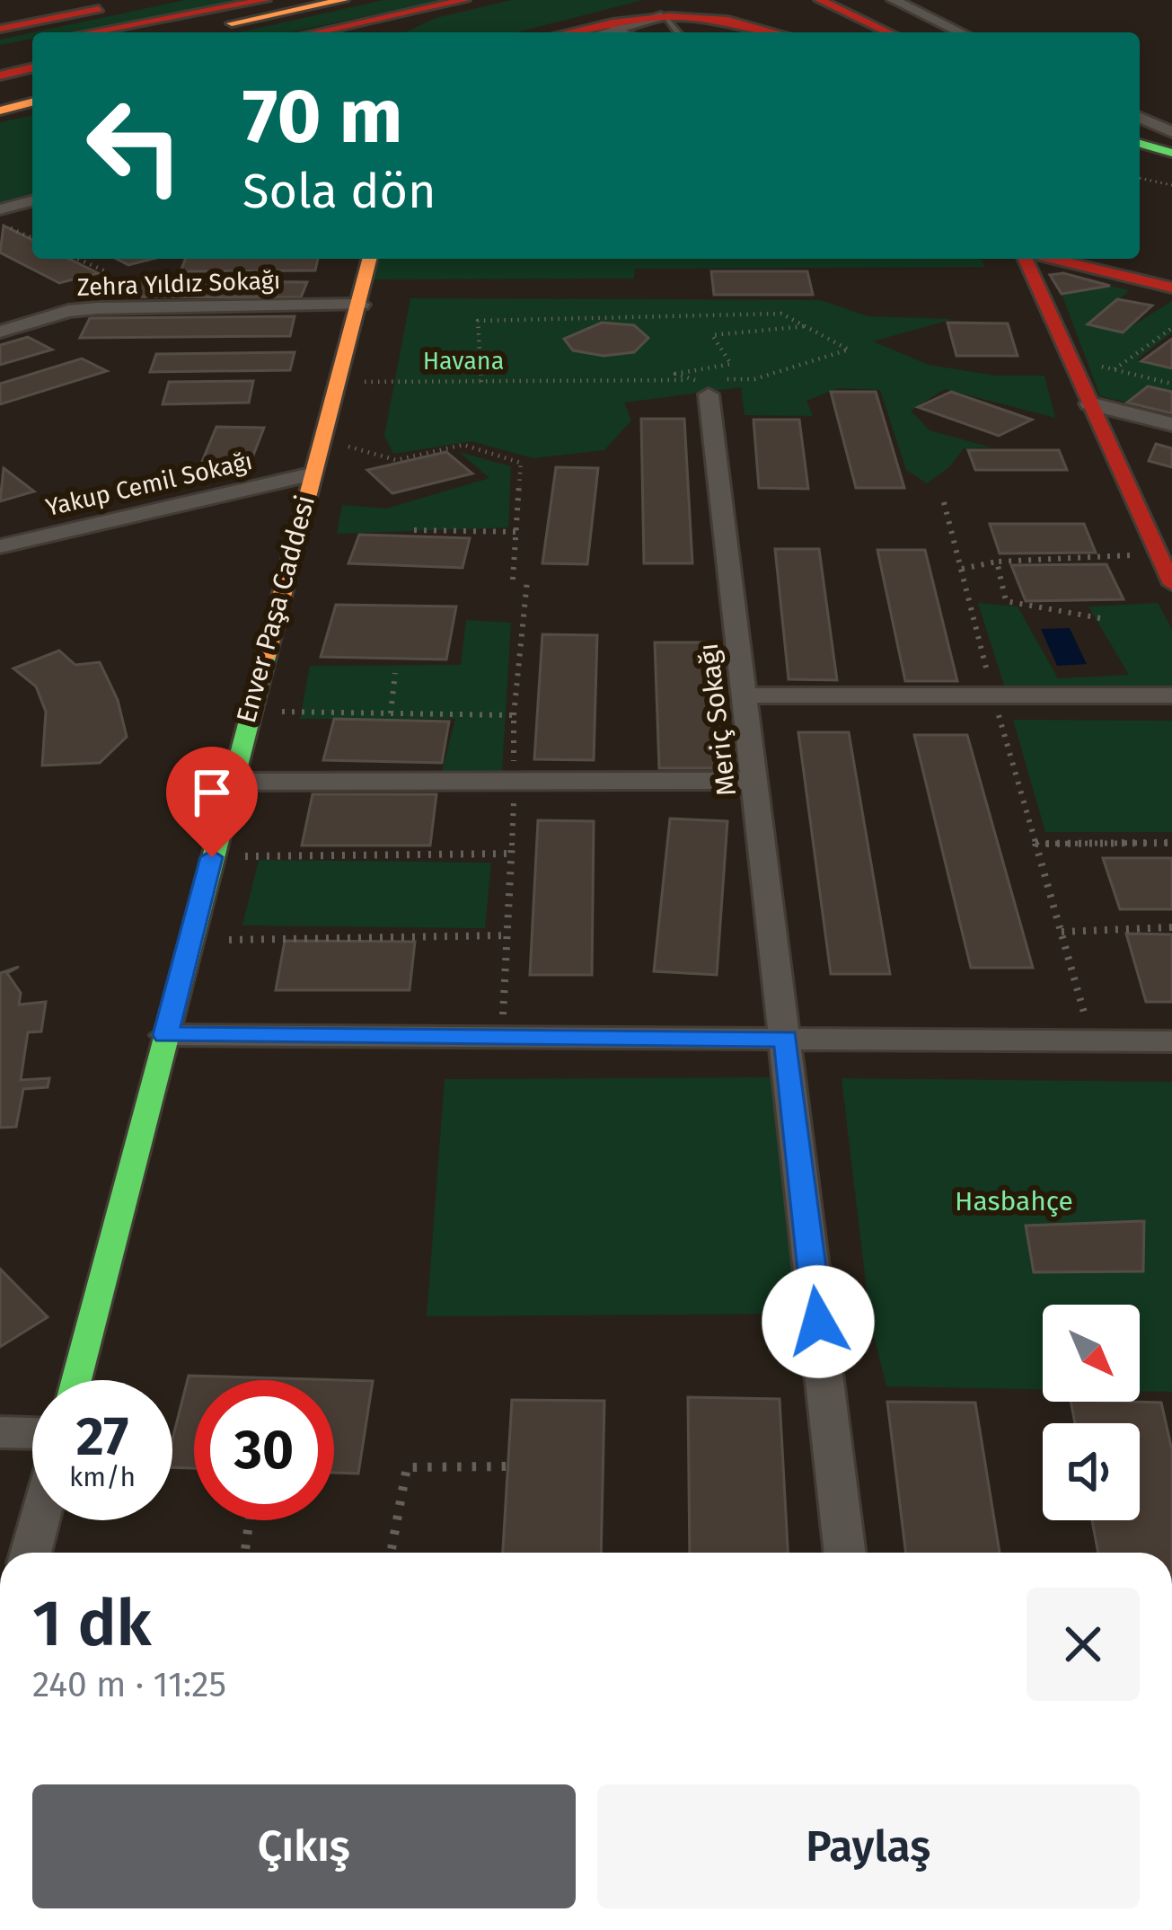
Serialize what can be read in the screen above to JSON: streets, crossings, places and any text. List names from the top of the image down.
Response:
{
  "streets": {
    "main road": ["Enver Paşa Caddesi"],
    "street": ["Zehra Yıldız Sokağı", "Yakup Cemil Sokağı", "Meriç Sokağı"]
  },
  "crossings": [
    ["Zehra Yıldız Sokağı", "Enver Paşa Caddesi"],
    ["Yakup Cemil Sokağı", "Enver Paşa Caddesi"]
  ],
  "parks": ["Havana", "Hasbahçe"],
  "north": "bottom right",
  "page": {
    "turn": ["70 m", "Sola dön"],
    "speed": "27 km/h",
    "limit": "30",
    "heading": ["1 dk", "240 m · 11:25"],
    "buttons": ["Çıkış", "Paylaş"]
  }
}
